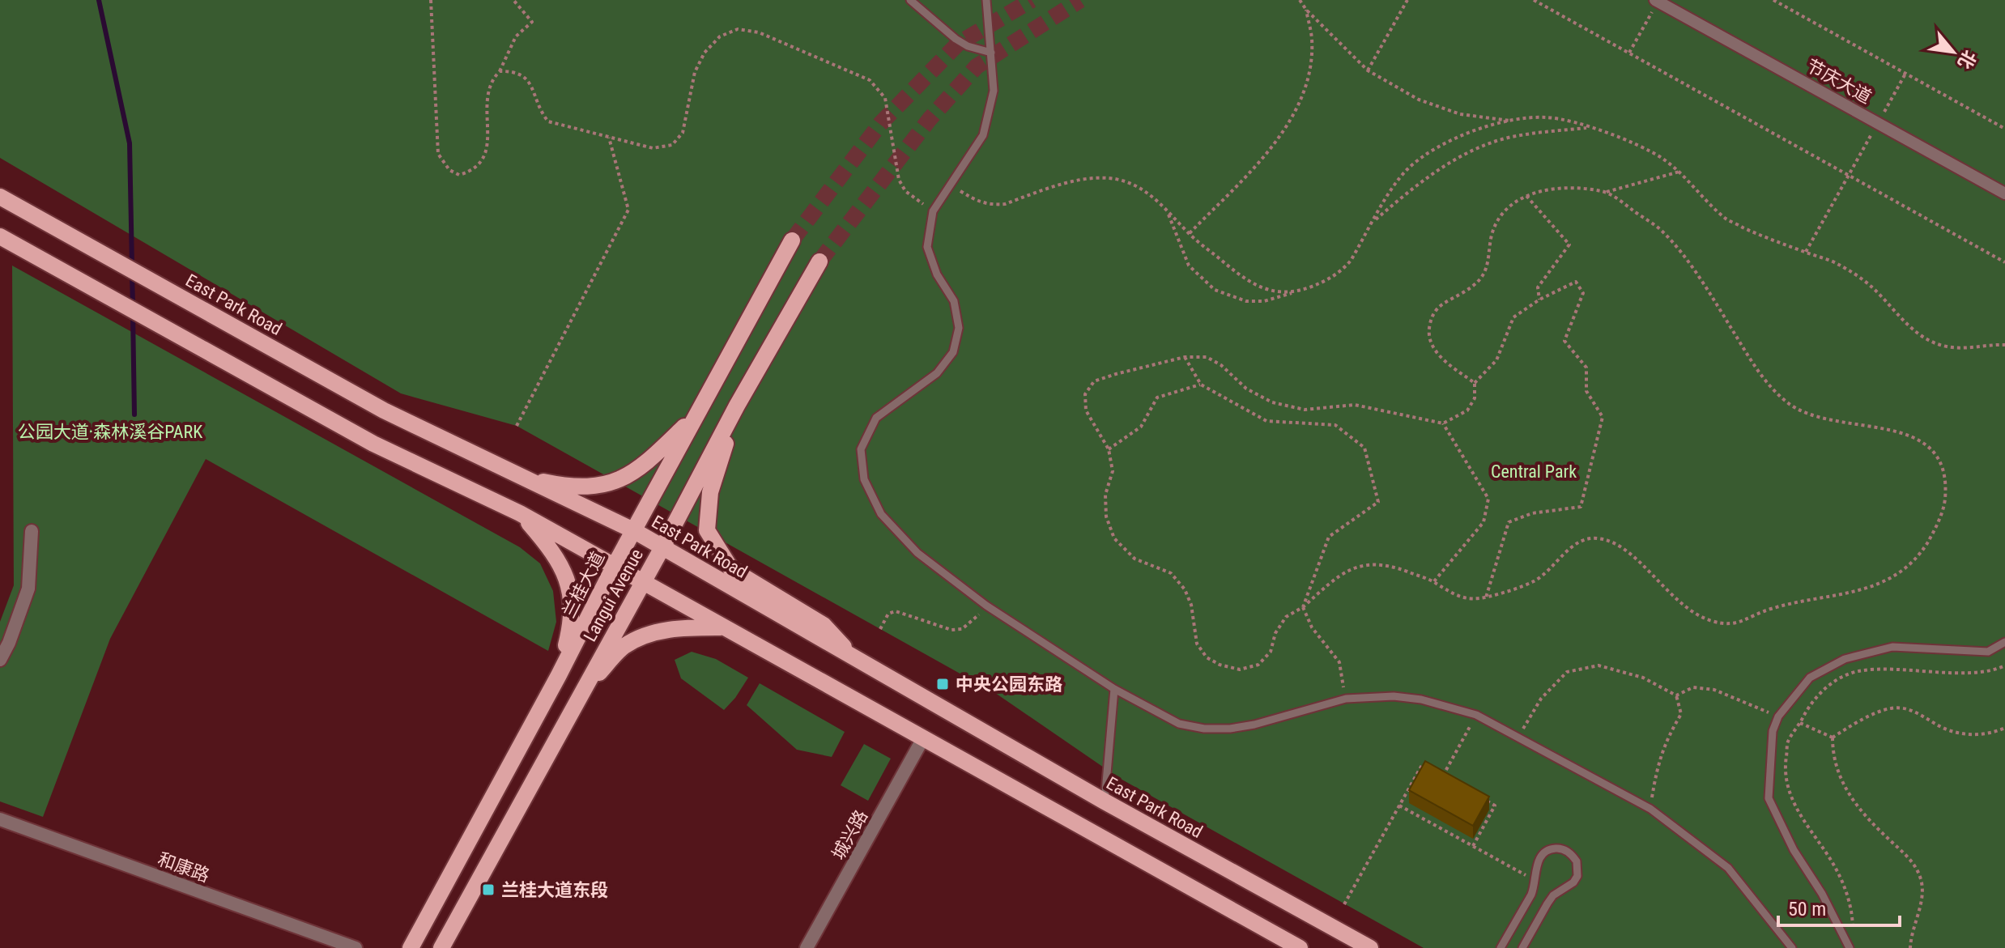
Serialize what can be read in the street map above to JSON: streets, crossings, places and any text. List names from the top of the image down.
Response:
{
  "streets": {
    "main road": ["East Park Road", "兰桂大道", "Langui Avenue"],
    "street": ["节庆大道", "城兴路", "和康路"]
  },
  "crossings": [
    ["East Park Road", "兰桂大道"],
    ["East Park Road", "Langui Avenue"]
  ],
  "parks": ["公园大道·森林溪谷PARK", "Central Park"],
  "places": {
    "transit": ["中央公园东路", "兰桂大道东段"]
  },
  "scale_bar": "50 m",
  "north": "bottom right"
}
